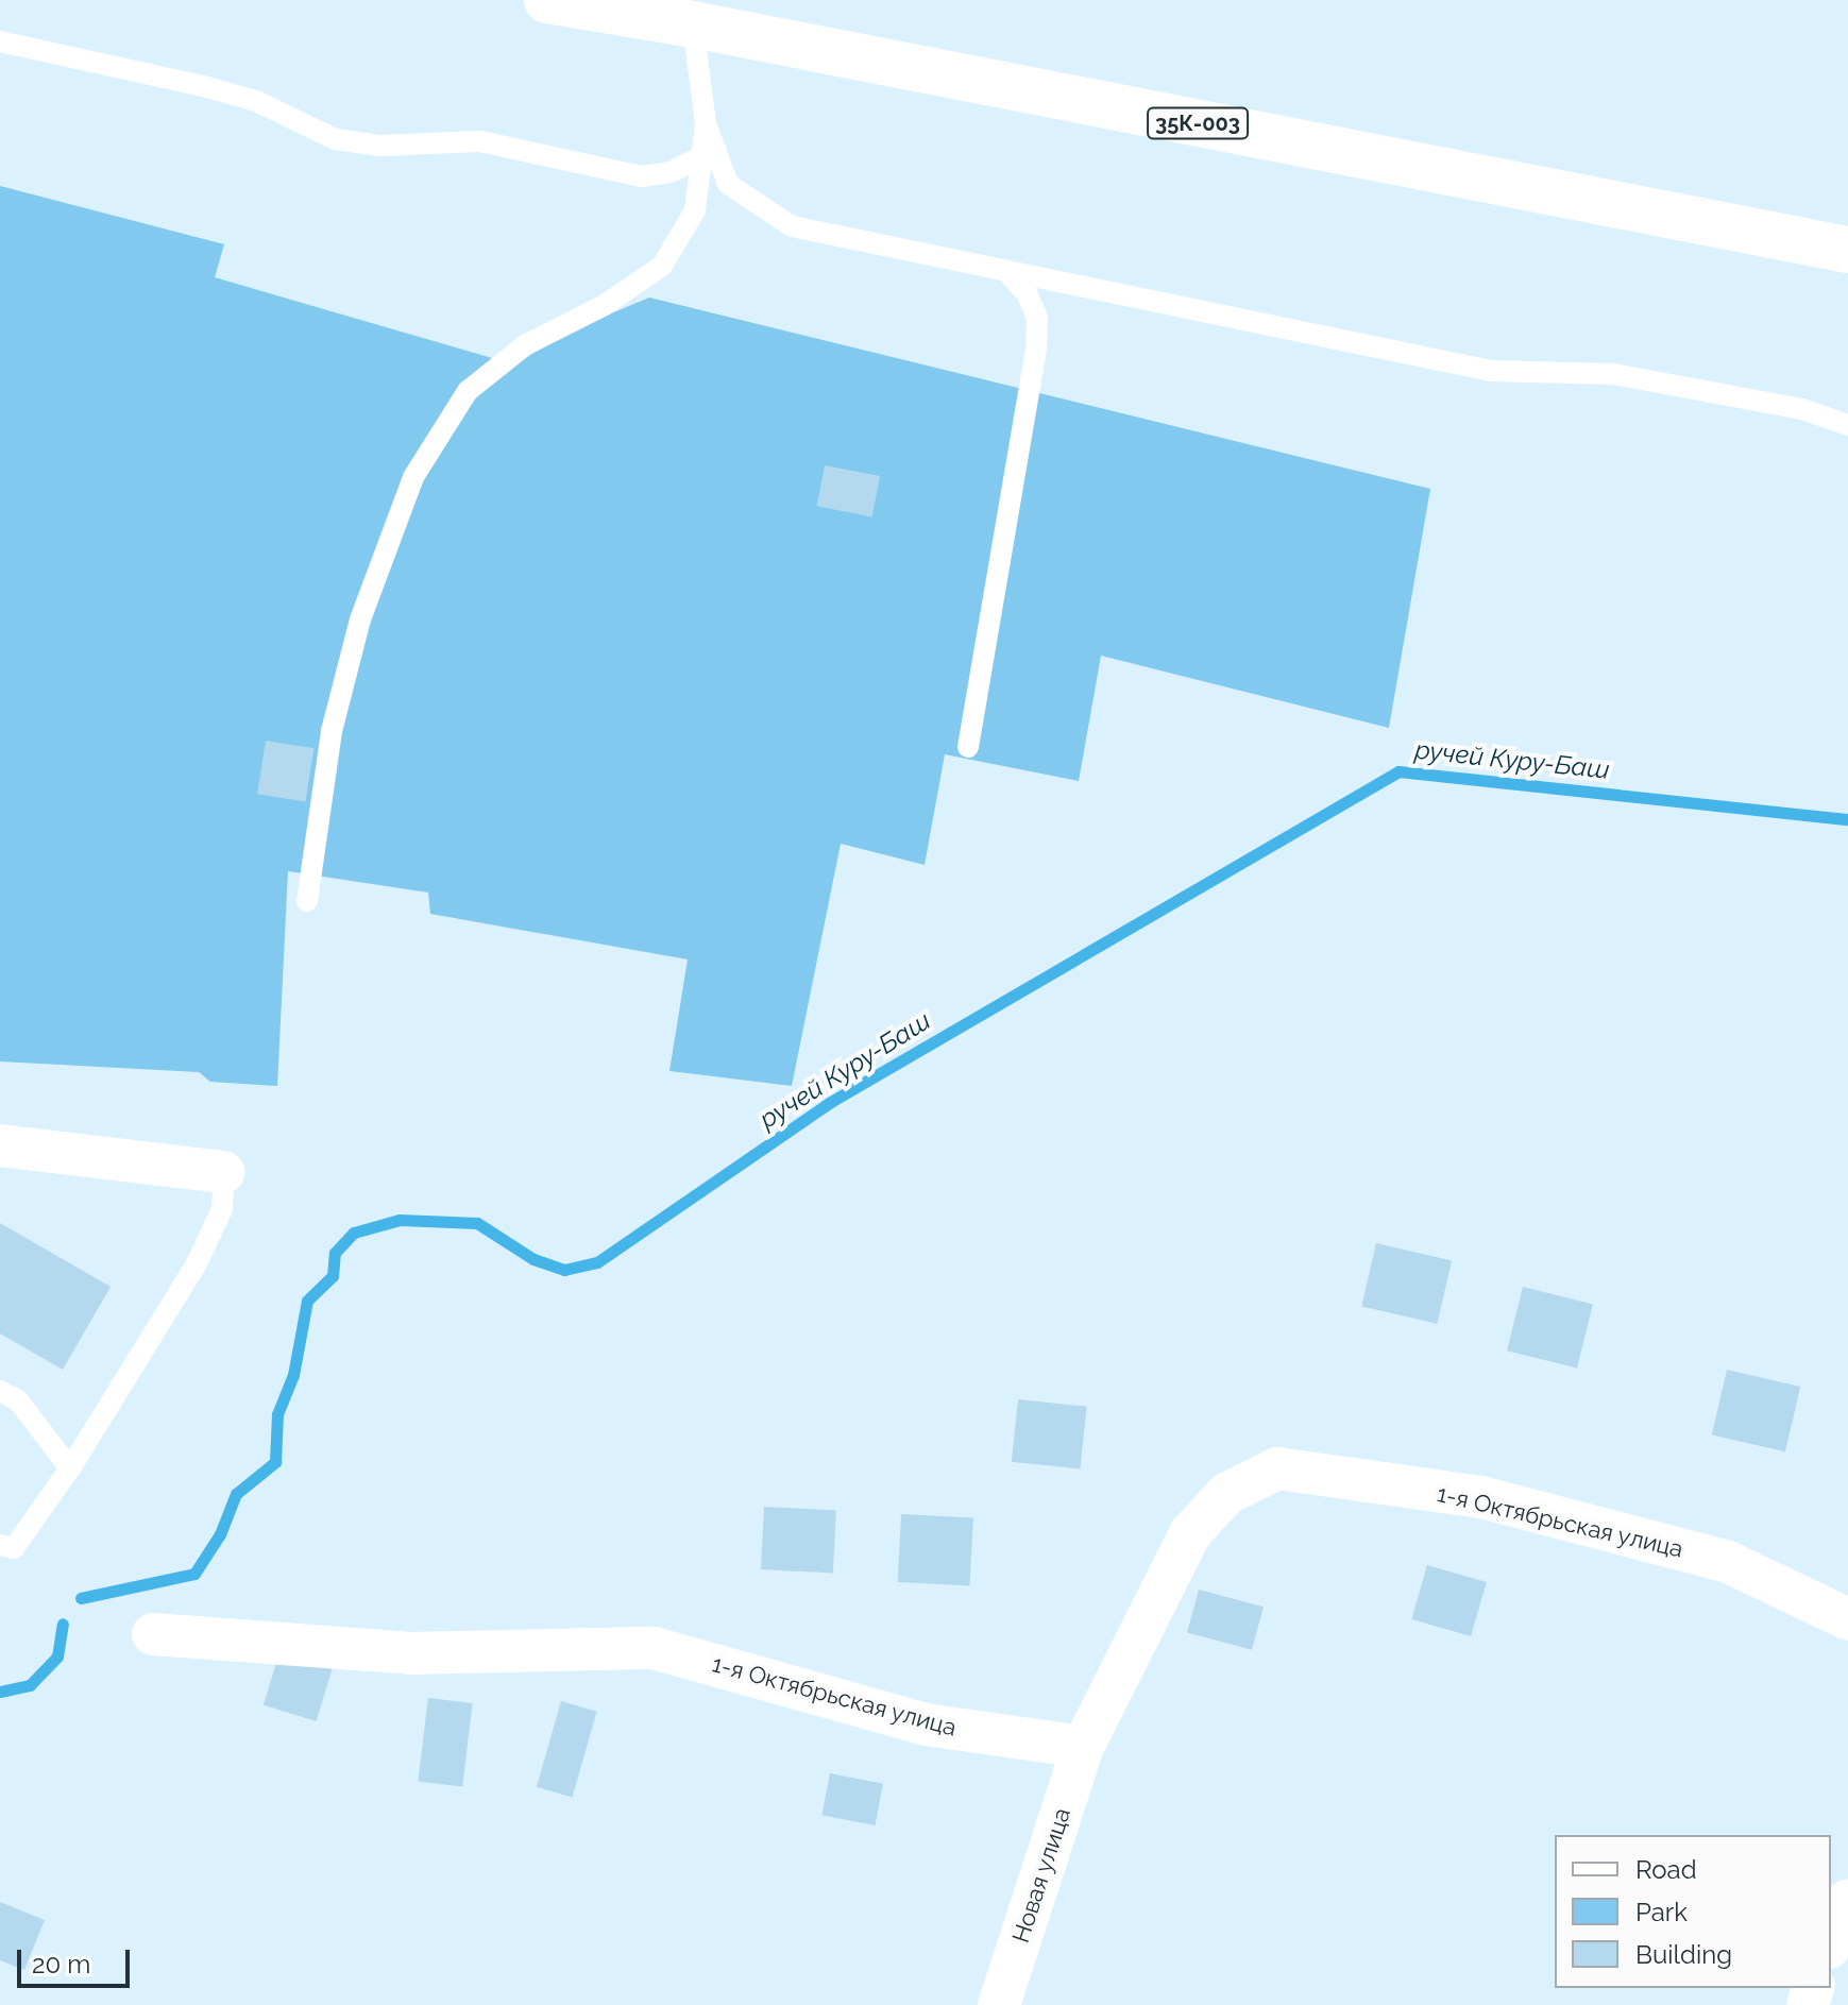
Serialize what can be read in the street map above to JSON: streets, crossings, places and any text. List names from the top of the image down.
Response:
{
  "streets": {
    "main road": ["35К-003"],
    "street": ["1-я Октябрьская улица", "Новая улица"]
  },
  "crossings": [
    ["1-я Октябрьская улица", "Новая улица"]
  ],
  "water": ["ручей Куру-Баш"],
  "legend": ["Road", "Park", "Building"],
  "scale_bar": "20 m"
}
